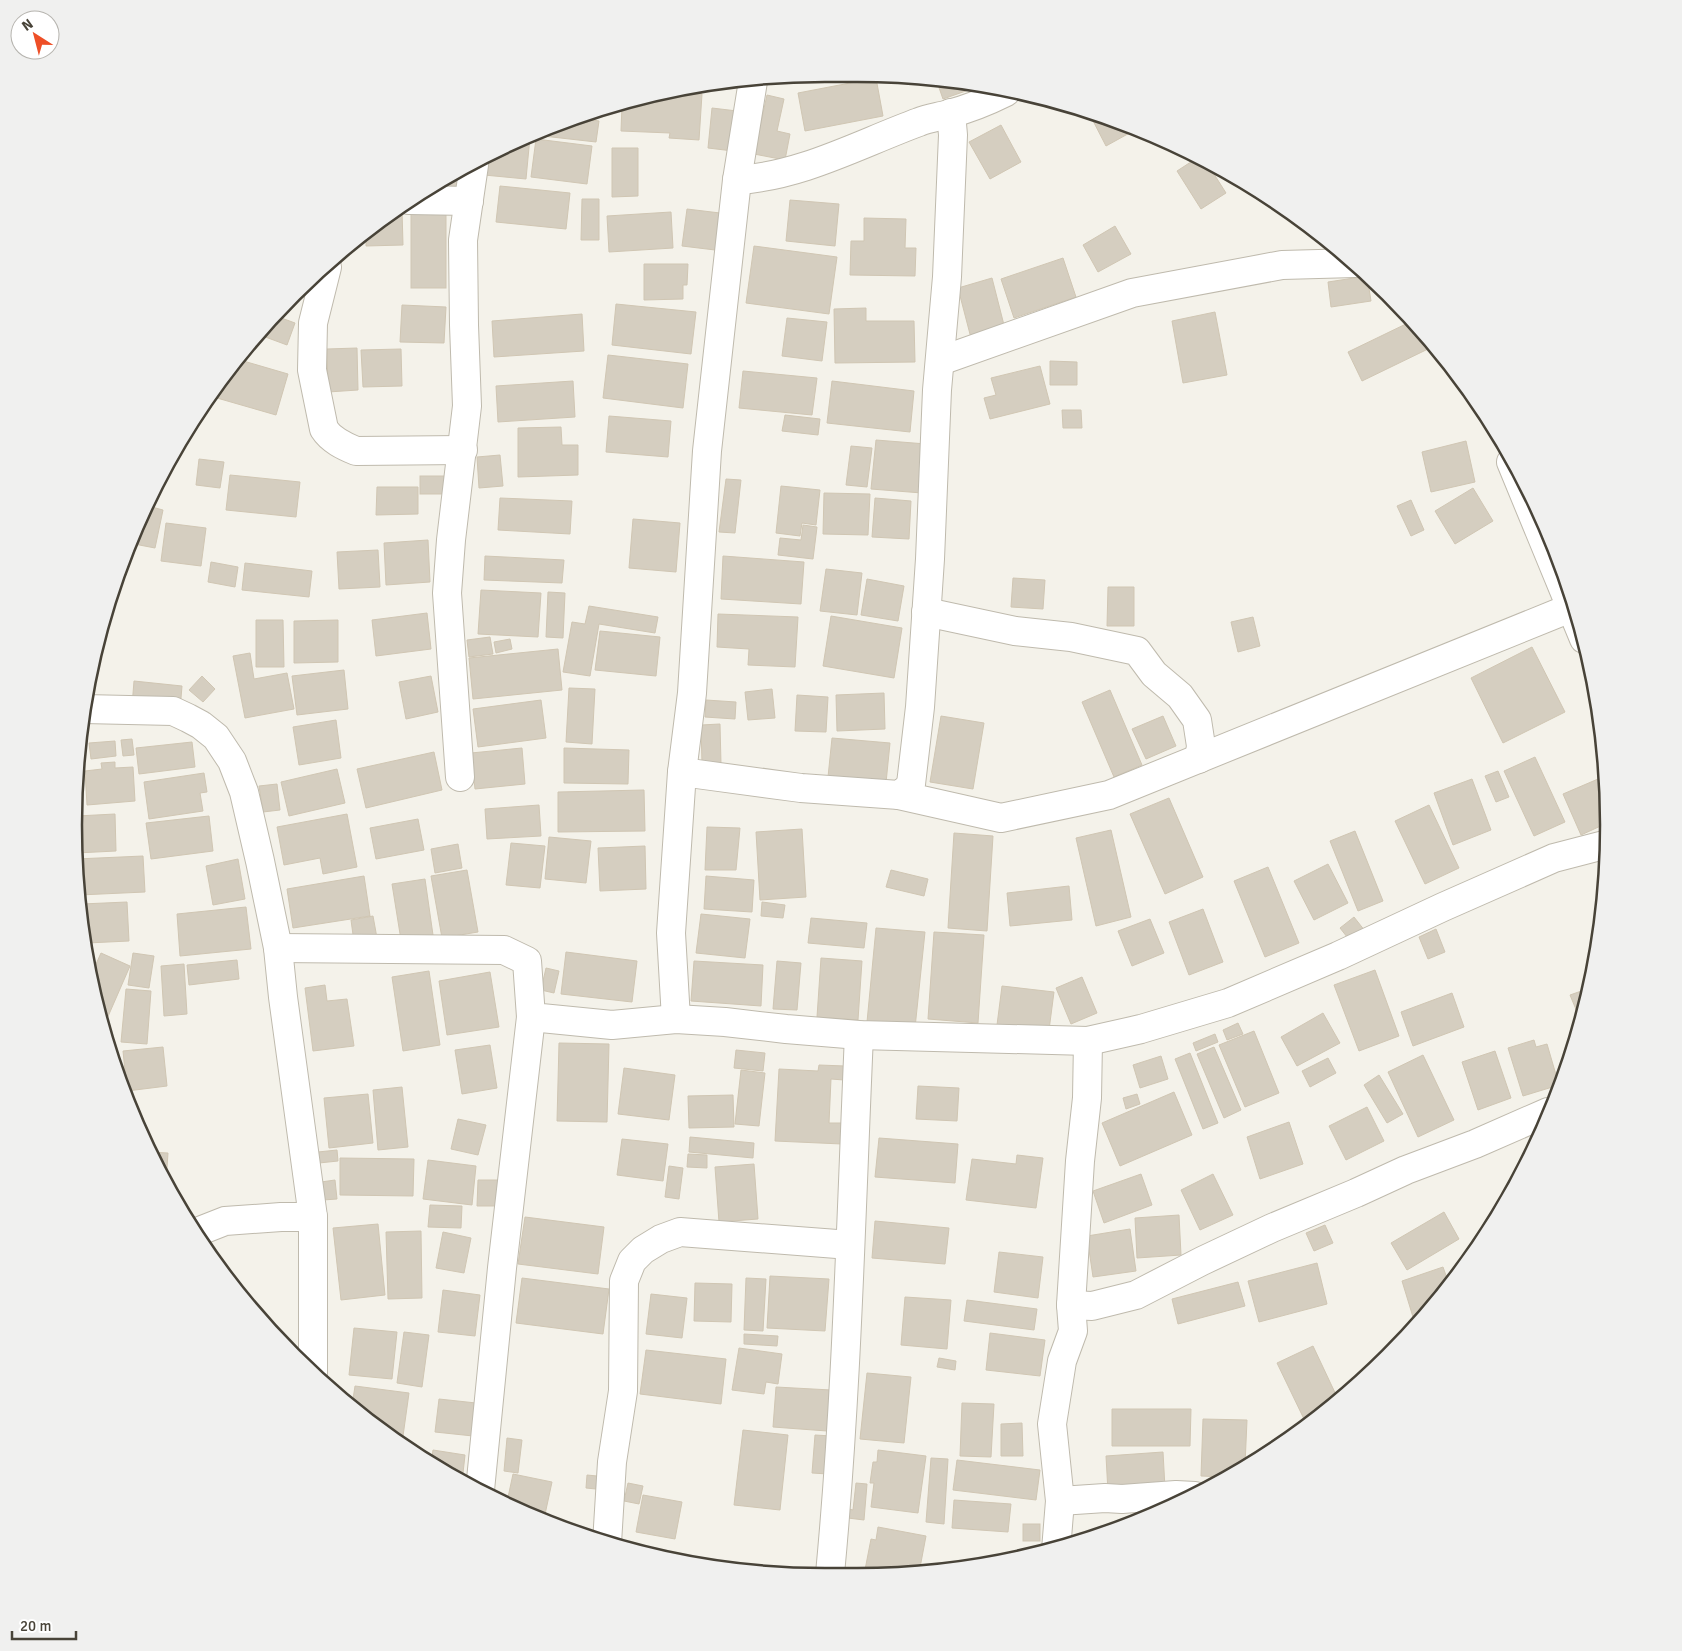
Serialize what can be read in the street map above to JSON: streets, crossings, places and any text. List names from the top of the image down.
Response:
{
  "scale_bar": "20 m",
  "north": "top left"
}
